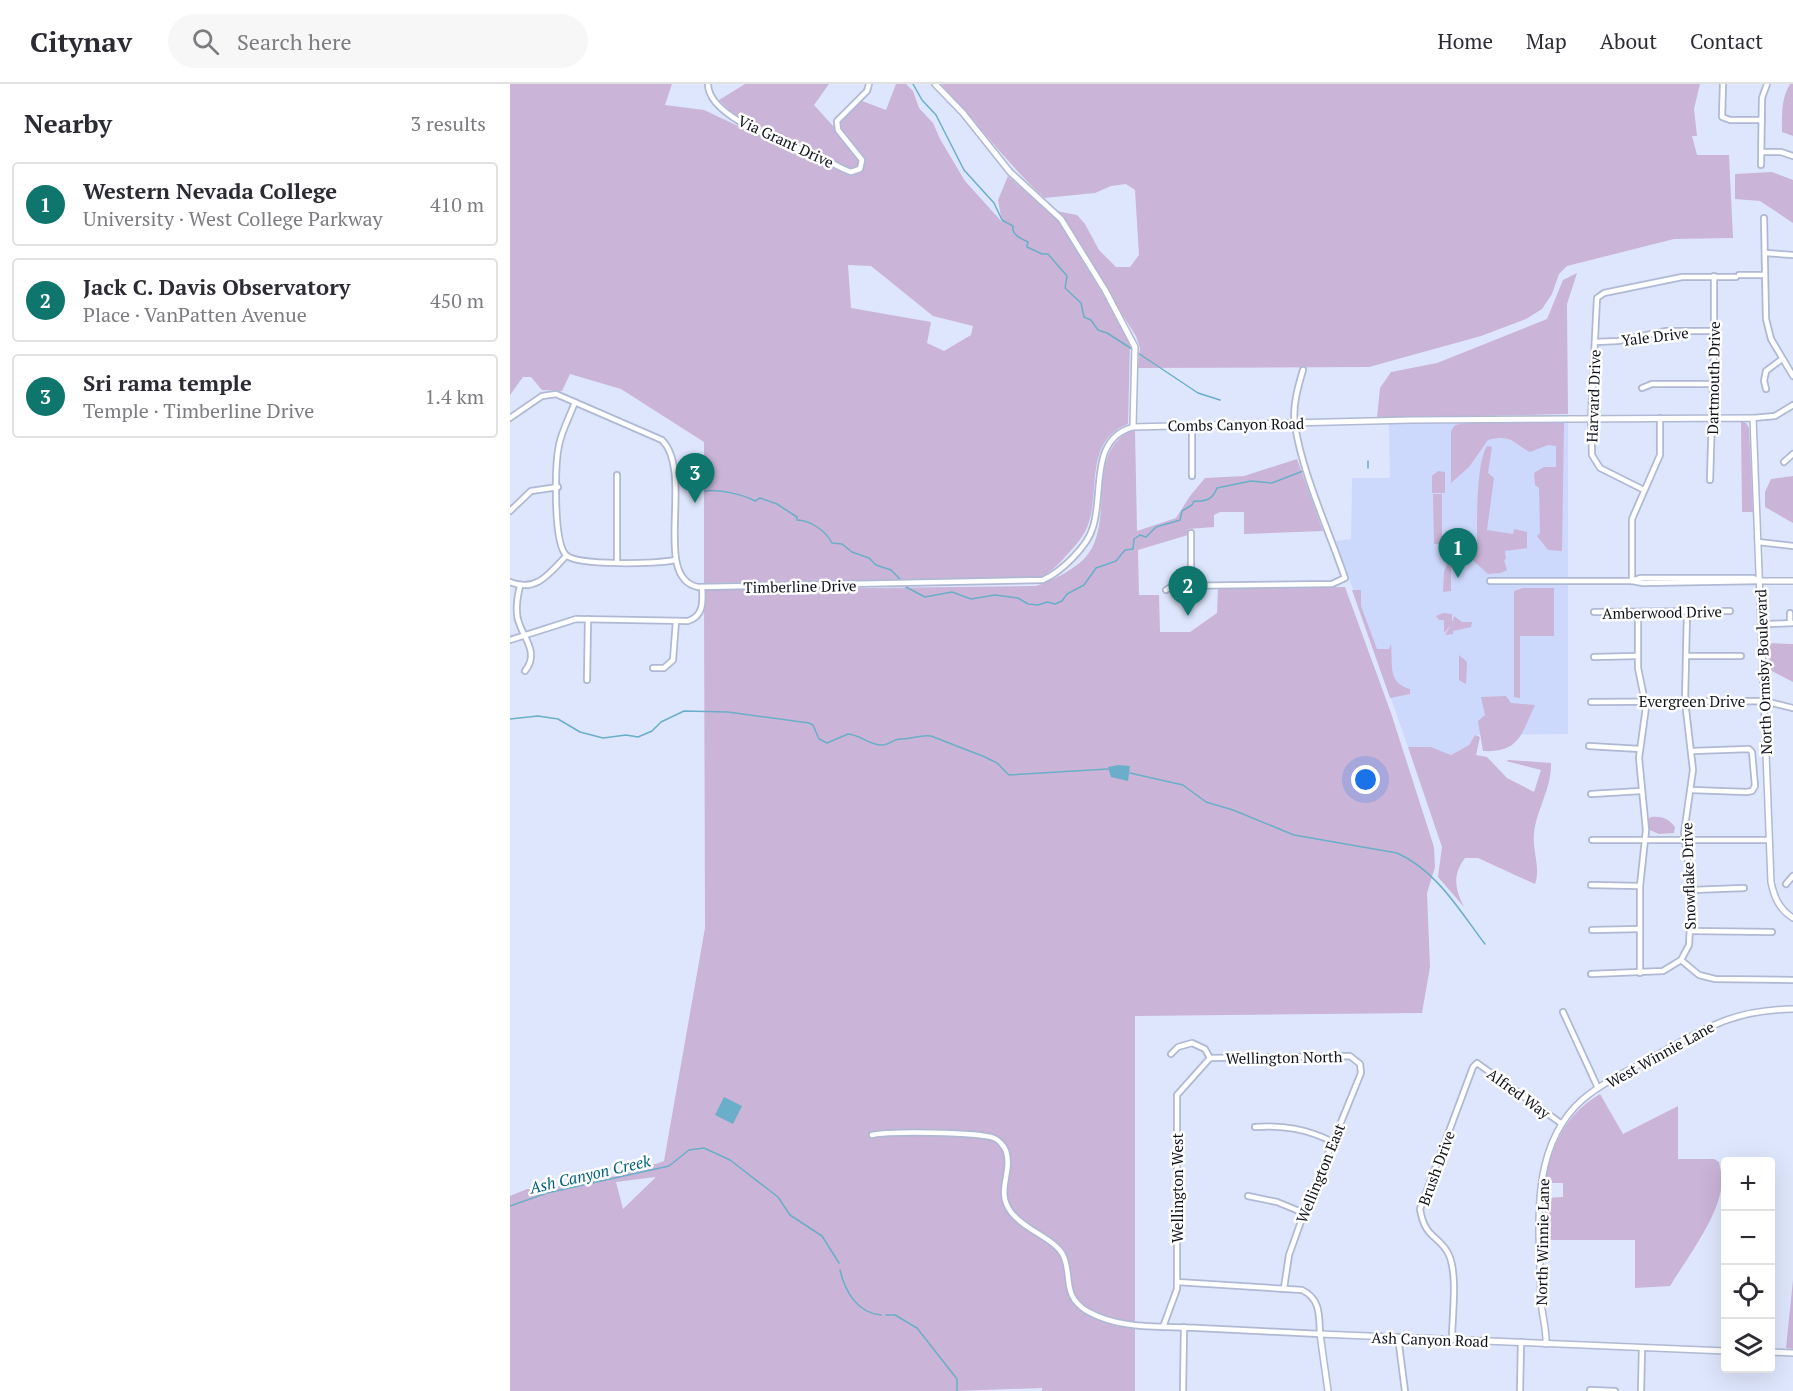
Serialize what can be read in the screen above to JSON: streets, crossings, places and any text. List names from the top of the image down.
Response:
{
  "streets": {
    "street": [
      "Via Grant Drive",
      "Yale Drive",
      "Dartmouth Drive",
      "Harvard Drive",
      "Combs Canyon Road",
      "Timberline Drive",
      "Amberwood Drive",
      "North Ormsby Boulevard",
      "Evergreen Drive",
      "Snowflake Drive",
      "West Winnie Lane",
      "Wellington North",
      "Alfred Way",
      "Brush Drive",
      "Wellington East",
      "Wellington West",
      "North Winnie Lane",
      "Ash Canyon Road"
    ]
  },
  "crossings": [
    ["Yale Drive", "Dartmouth Drive"],
    ["Yale Drive", "Harvard Drive"],
    ["Dartmouth Drive", "Harvard Drive"],
    ["Dartmouth Drive", "Combs Canyon Road"],
    ["Harvard Drive", "Combs Canyon Road"],
    ["Combs Canyon Road", "Timberline Drive"],
    ["Combs Canyon Road", "North Ormsby Boulevard"],
    ["Amberwood Drive", "Snowflake Drive"],
    ["North Ormsby Boulevard", "Evergreen Drive"],
    ["Evergreen Drive", "Snowflake Drive"],
    ["West Winnie Lane", "North Winnie Lane"],
    ["Wellington North", "Wellington East"],
    ["Wellington North", "Wellington West"],
    ["Alfred Way", "Brush Drive"],
    ["Alfred Way", "North Winnie Lane"],
    ["Brush Drive", "Ash Canyon Road"],
    ["Wellington West", "Ash Canyon Road"],
    ["North Winnie Lane", "Ash Canyon Road"]
  ],
  "water": ["Ash Canyon Creek"],
  "page": {
    "header": "Citynav",
    "search": "Search here",
    "nav": [
      "Home",
      "Map",
      "About",
      "Contact"
    ],
    "heading": ["Nearby", "3 results"],
    "list": [
      {
        "mark": "1",
        "name": "Western Nevada College",
        "note": "University · West College Parkway",
        "value": "410 m"
      },
      {
        "mark": "2",
        "name": "Jack C. Davis Observatory",
        "note": "Place · VanPatten Avenue",
        "value": "450 m"
      },
      {
        "mark": "3",
        "name": "Sri rama temple",
        "note": "Temple · Timberline Drive",
        "value": "1.4 km"
      }
    ],
    "pins": ["3", "1", "2"],
    "map_buttons": ["+", "−"]
  }
}
